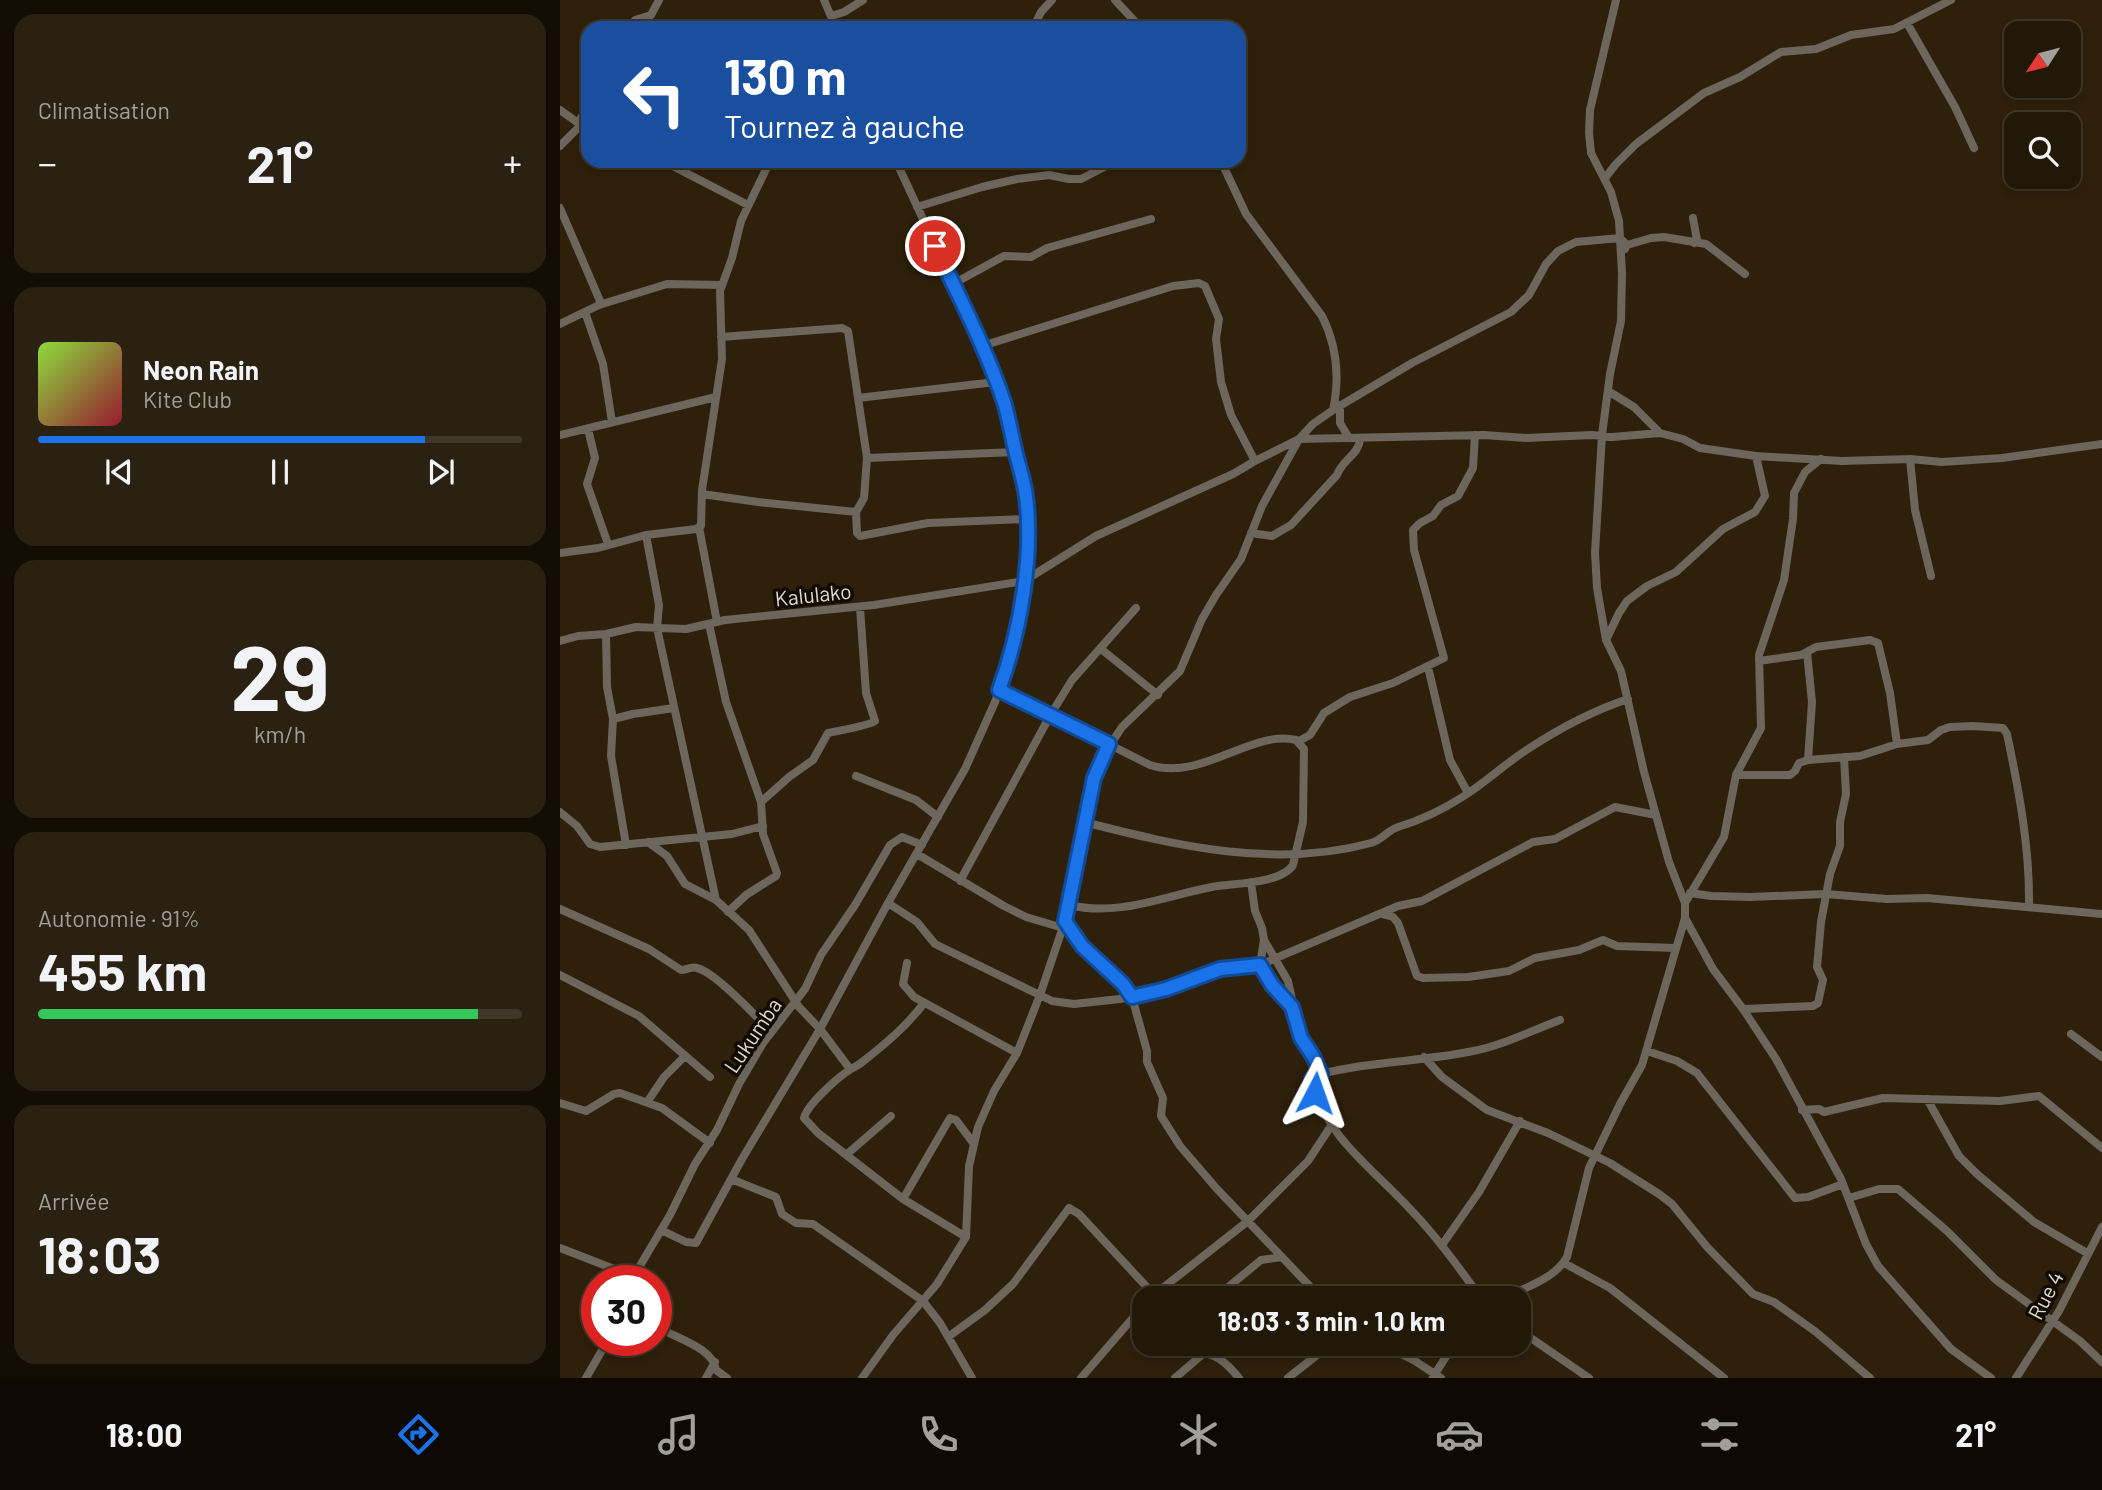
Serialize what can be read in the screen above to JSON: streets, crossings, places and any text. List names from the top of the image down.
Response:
{
  "streets": {
    "street": ["Kalulako", "Lukumba", "Rue 4"]
  },
  "north": "bottom left",
  "page": {
    "tile": [
      "Climatisation",
      ["29", "km/h"],
      ["Autonomie · 91%", "455 km"],
      ["Arrivée", "18:03"]
    ],
    "turn": ["130 m", "Tournez à gauche"],
    "heat": ["−", "21°", "+"],
    "song": ["Neon Rain", "Kite Club"],
    "limit": "30",
    "trip": "18:03 · 3 min · 1.0 km",
    "tabs": ["18:00", "21°"]
  }
}
